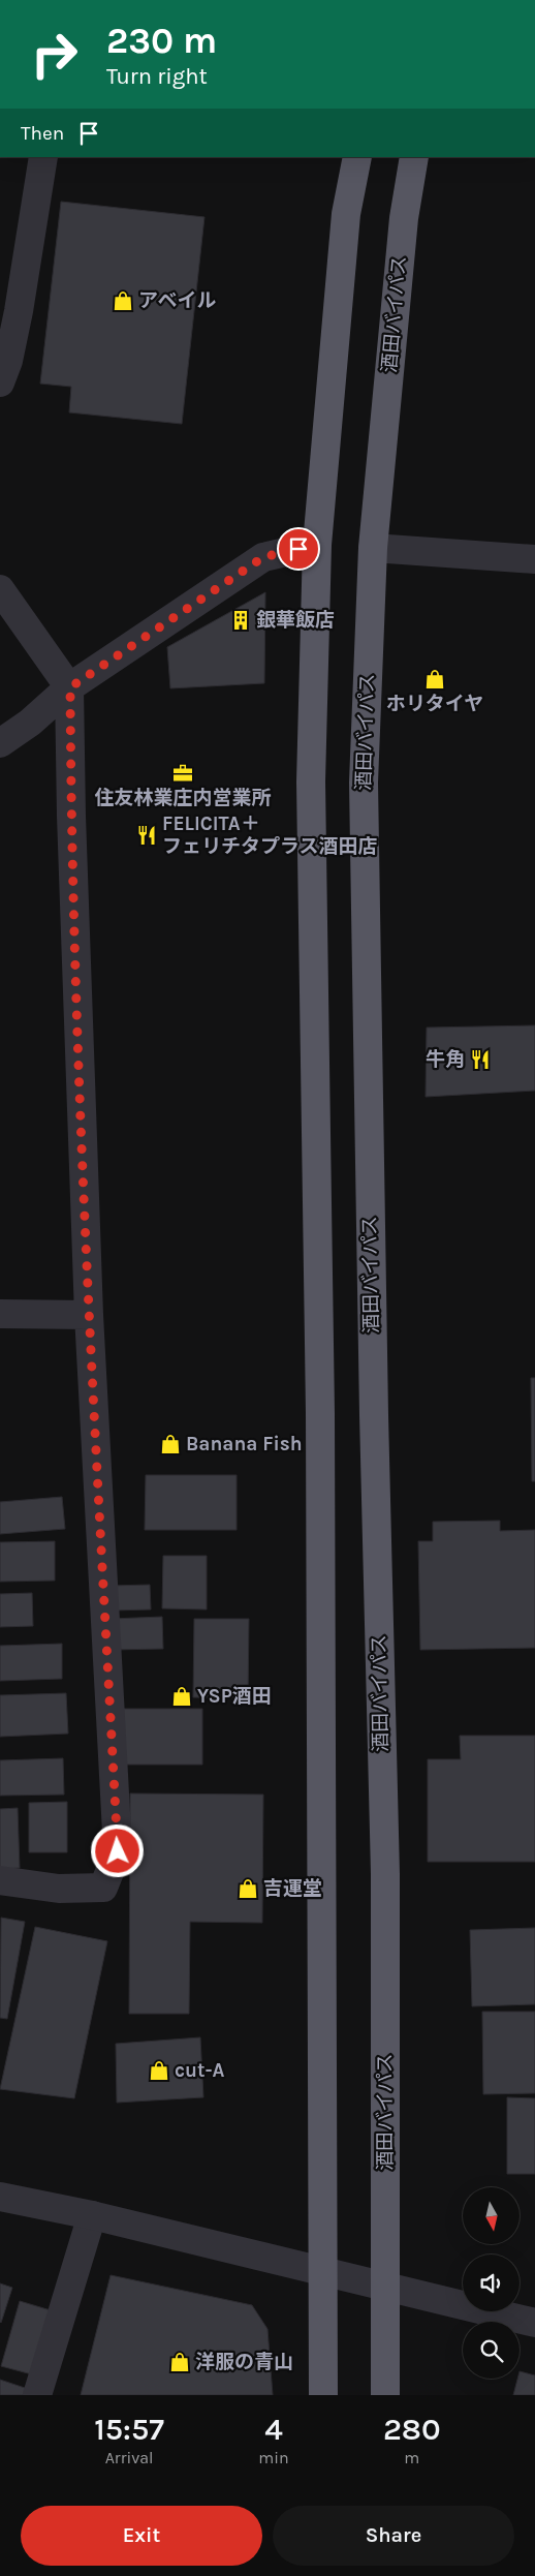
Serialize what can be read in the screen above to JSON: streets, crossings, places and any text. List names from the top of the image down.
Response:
{
  "streets": {
    "highway": ["酒田バイパス"]
  },
  "places": {
    "shop": [
      "アベイル",
      "ホリタイヤ",
      "Banana Fish",
      "YSP酒田",
      "吉運堂",
      "cut-A",
      "洋服の青山"
    ],
    "building": ["銀華飯店"],
    "office": ["住友林業庄内営業所"],
    "restaurant": ["FELICITA＋ フェリチタプラス酒田店", "牛角"]
  },
  "north": "bottom",
  "page": {
    "turn": ["230 m", "Turn right"],
    "then": "Then",
    "eta": [
      "15:57",
      "Arrival",
      "4",
      "min",
      "280",
      "m"
    ],
    "buttons": ["Exit", "Share"]
  }
}
